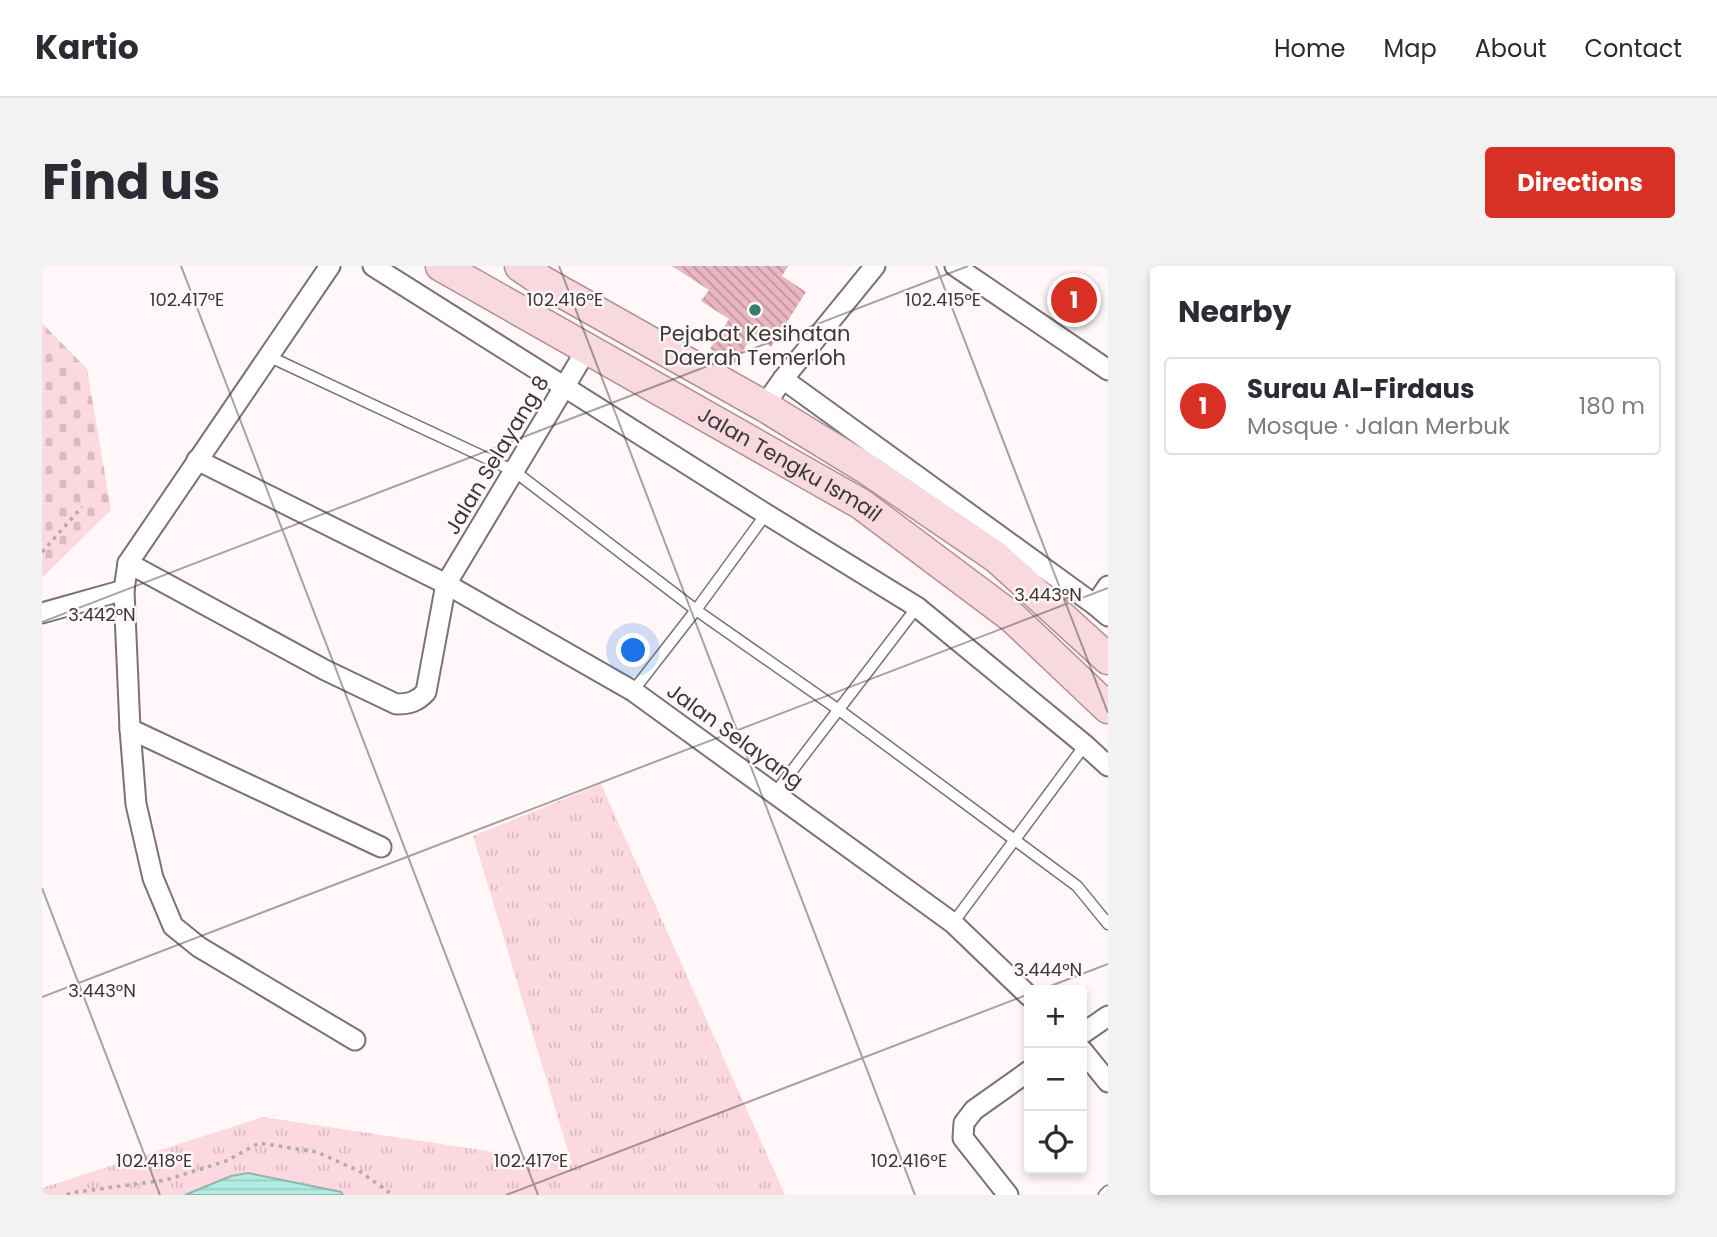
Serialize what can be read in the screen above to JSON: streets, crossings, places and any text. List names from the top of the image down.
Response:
{
  "streets": {
    "main road": ["Jalan Tengku Ismail"],
    "street": ["Jalan Selayang 8", "Jalan Selayang"]
  },
  "crossings": [
    ["Jalan Selayang 8", "Jalan Tengku Ismail"],
    ["Jalan Selayang 8", "Jalan Selayang"]
  ],
  "places": ["Pejabat Kesihatan Daerah Temerloh"],
  "page": {
    "header": "Kartio",
    "nav": [
      "Home",
      "Map",
      "About",
      "Contact"
    ],
    "title": "Find us",
    "buttons": "Directions",
    "heading": "Nearby",
    "pins": "1",
    "list": [
      {
        "mark": "1",
        "name": "Surau Al-Firdaus",
        "note": "Mosque · Jalan Merbuk",
        "value": "180 m"
      }
    ],
    "map_buttons": ["+", "−"]
  },
  "coordinates": [
    "102.415°E",
    "102.417°E",
    "102.416°E",
    "3.443°N",
    "3.442°N",
    "3.444°N",
    "102.418°E"
  ]
}
